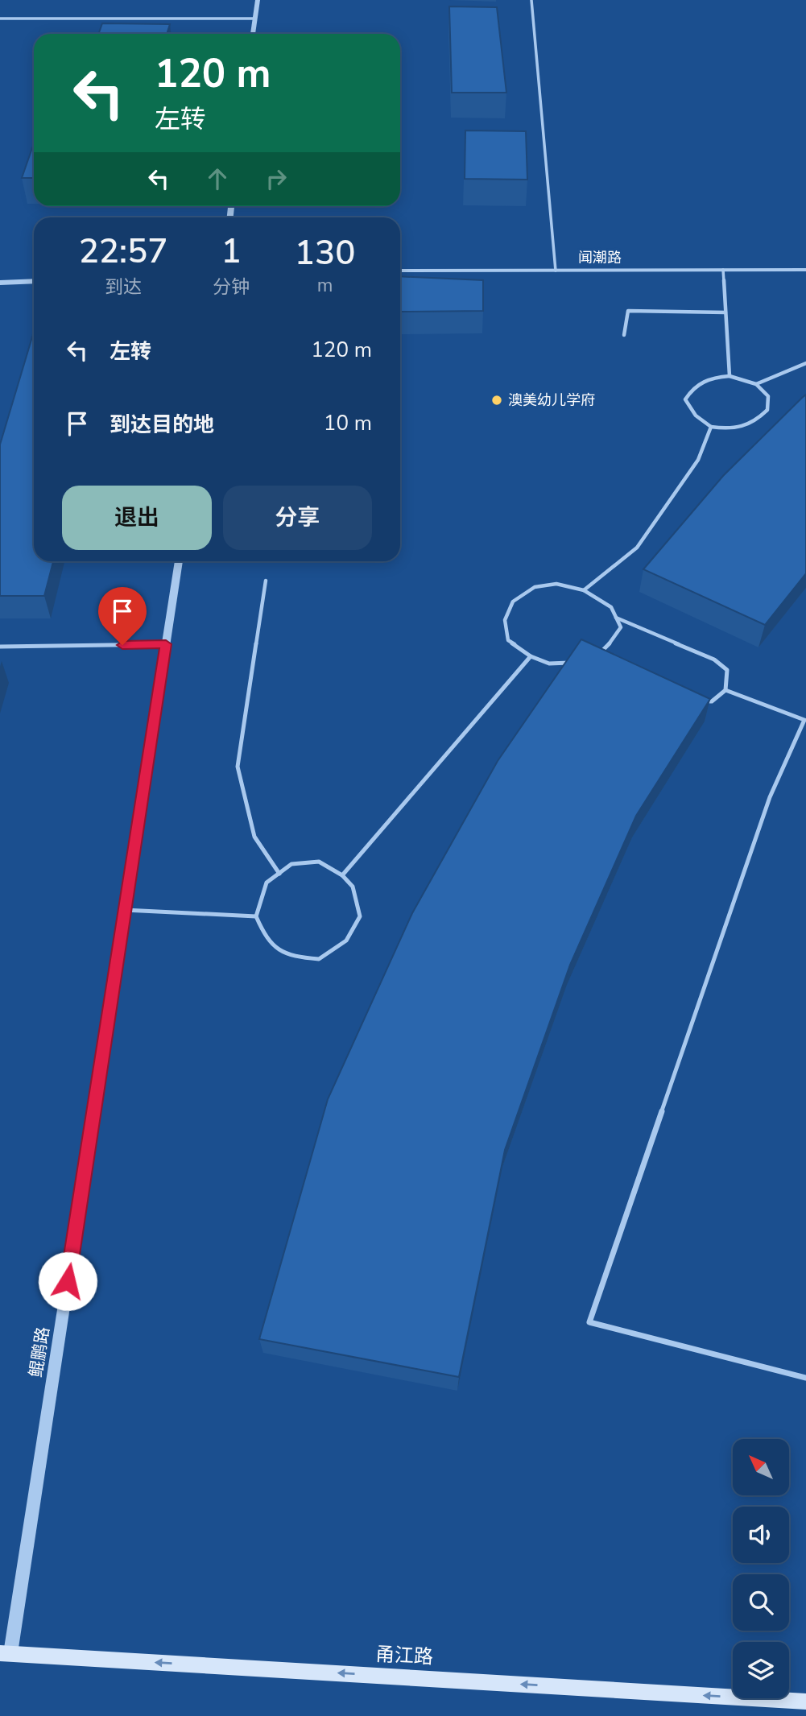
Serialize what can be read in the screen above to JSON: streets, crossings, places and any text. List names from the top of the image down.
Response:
{
  "streets": {
    "main road": ["甬江路"],
    "street": ["闻潮路", "鲲鹏路"]
  },
  "crossings": [
    ["鲲鹏路", "甬江路"]
  ],
  "one_way": ["甬江路"],
  "places": ["澳美幼儿学府"],
  "north": "top left",
  "page": {
    "turn": ["120 m", "左转"],
    "eta": [
      "22:57",
      "到达",
      "1",
      "分钟",
      "130",
      "m"
    ],
    "list": [
      {
        "name": "左转",
        "value": "120 m"
      },
      {
        "name": "到达目的地",
        "value": "10 m"
      }
    ],
    "buttons": ["退出", "分享"]
  }
}
